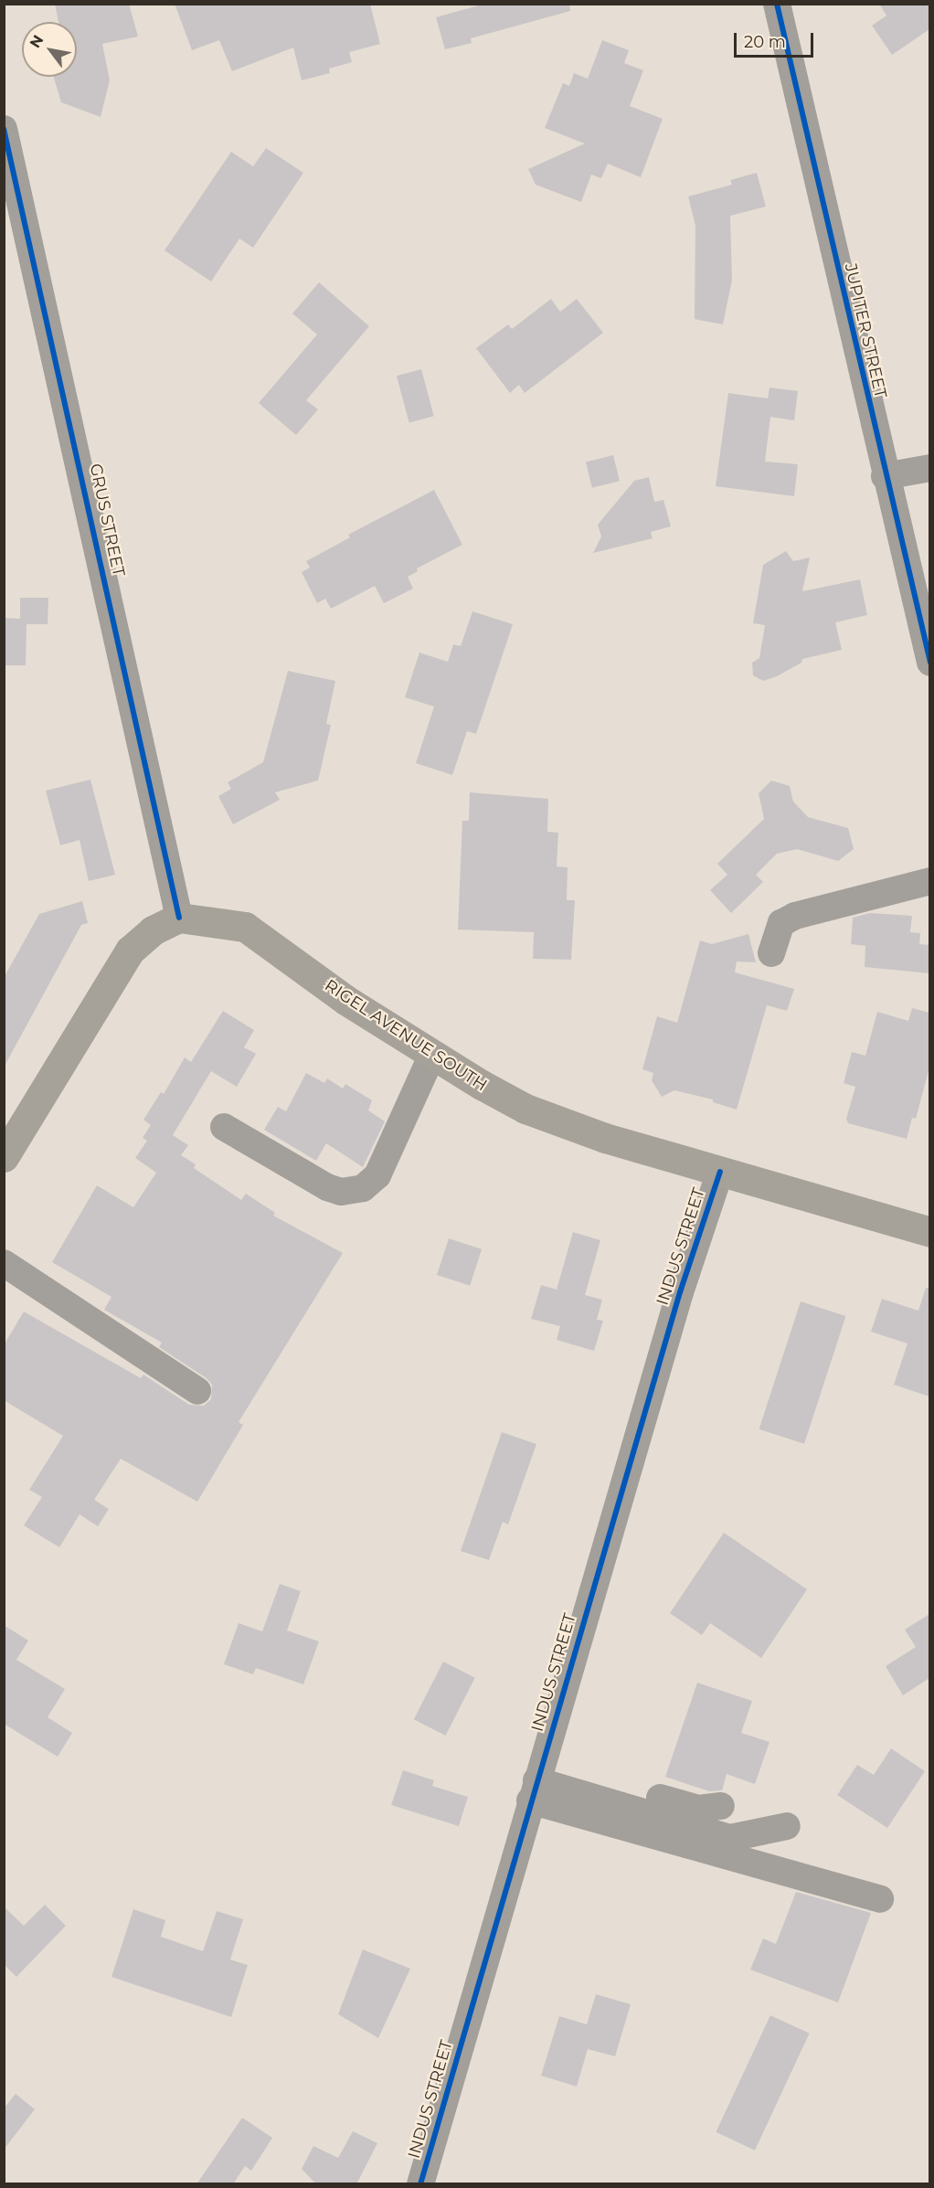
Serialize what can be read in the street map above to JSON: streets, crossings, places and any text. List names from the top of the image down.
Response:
{
  "streets": {
    "main road": ["RIGEL AVENUE SOUTH"],
    "street": ["JUPITER STREET", "GRUS STREET", "INDUS STREET"]
  },
  "crossings": [
    ["GRUS STREET", "RIGEL AVENUE SOUTH"],
    ["RIGEL AVENUE SOUTH", "INDUS STREET"]
  ],
  "scale_bar": "20 m",
  "north": "top left"
}
